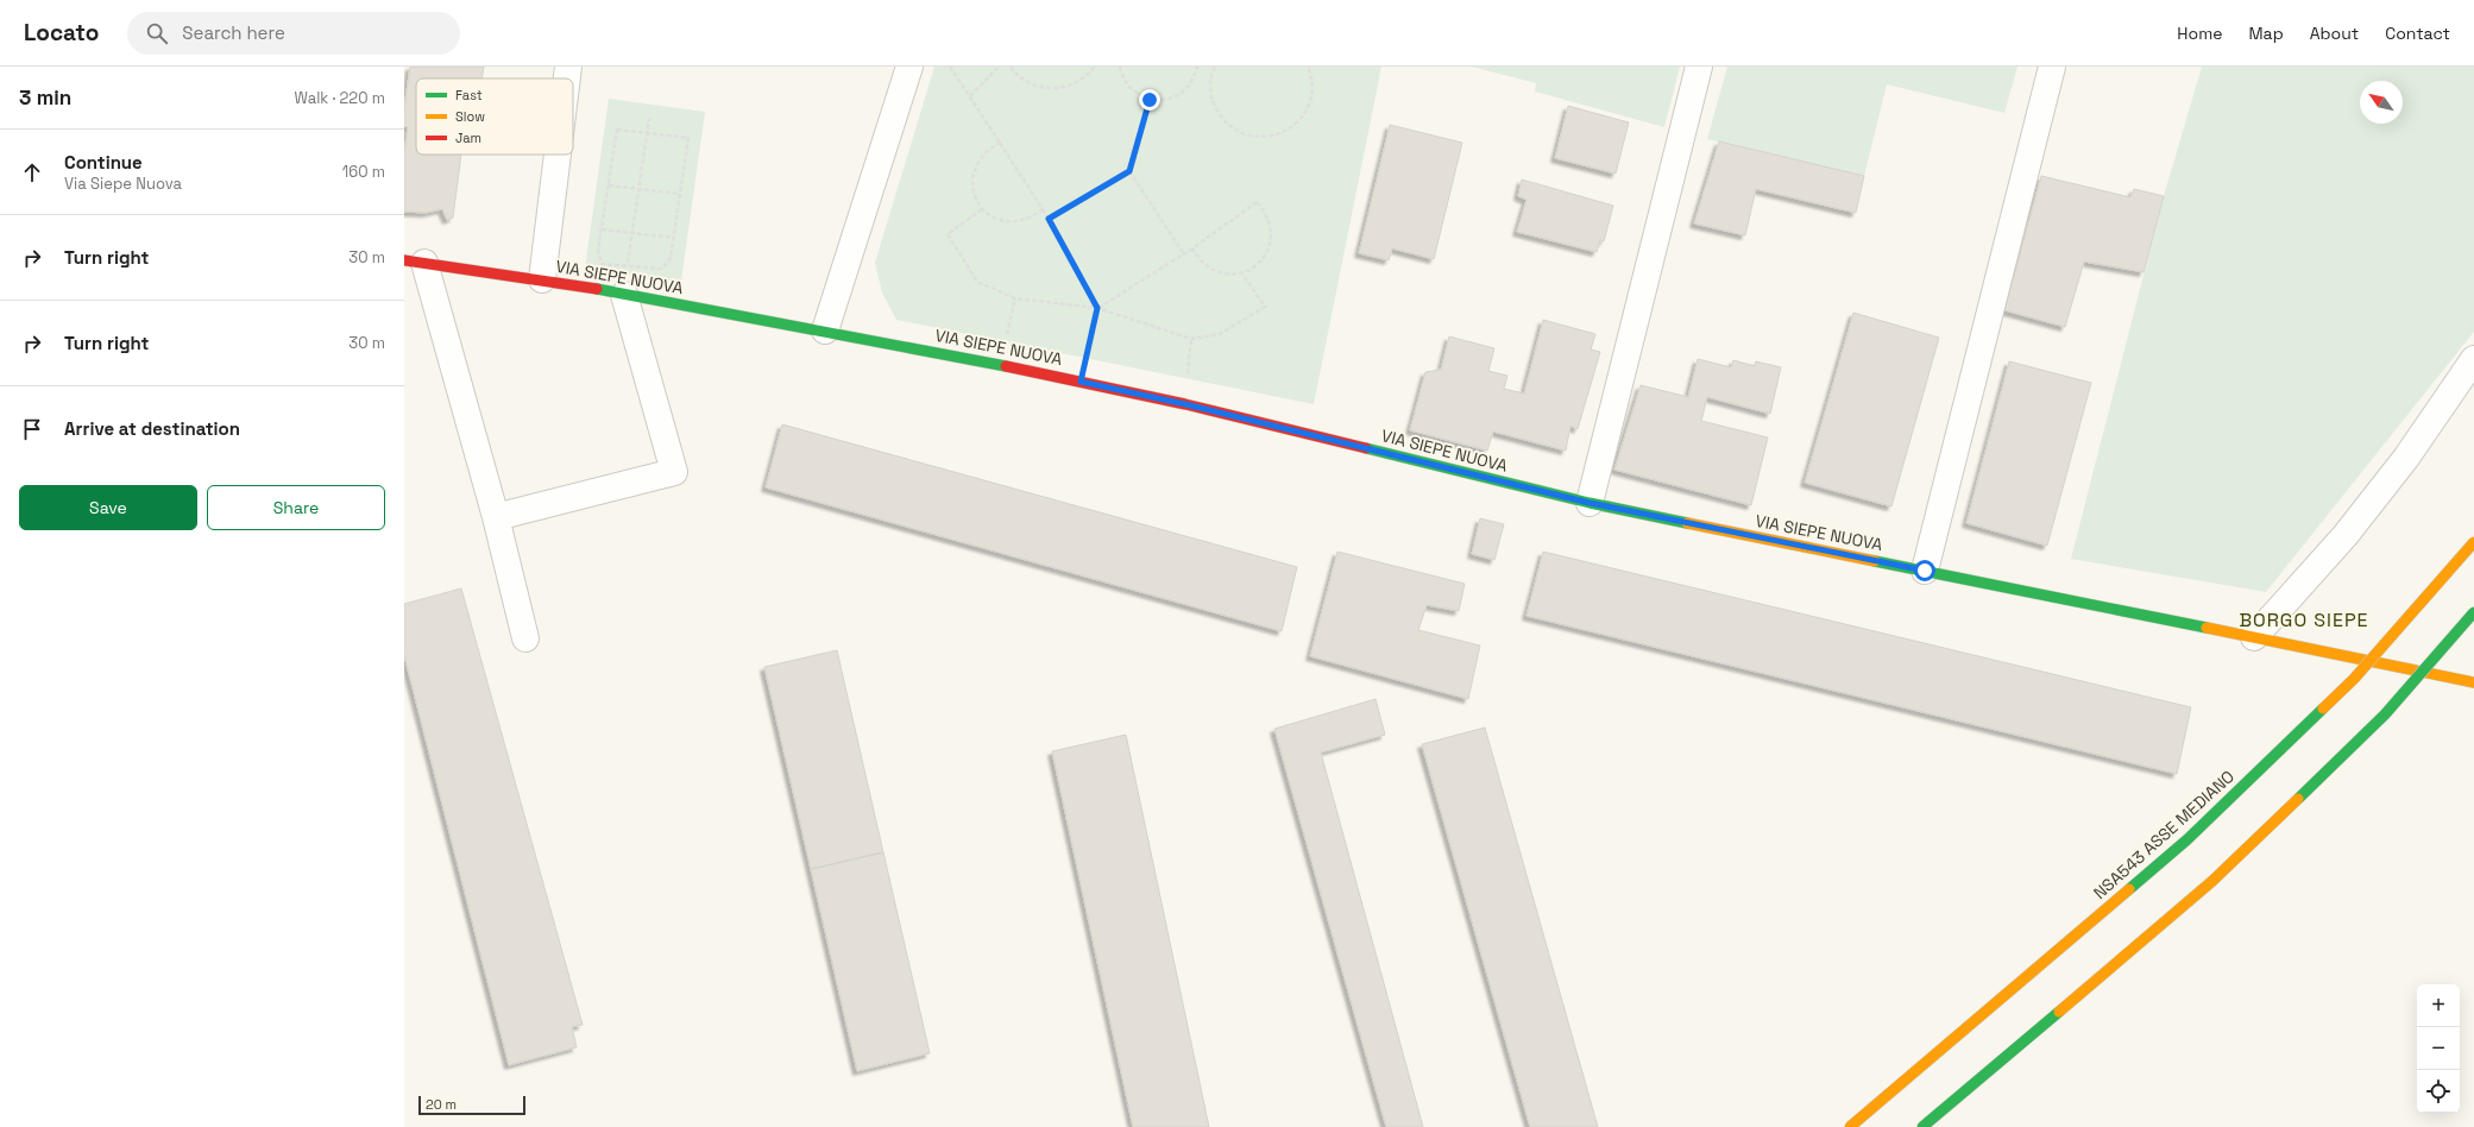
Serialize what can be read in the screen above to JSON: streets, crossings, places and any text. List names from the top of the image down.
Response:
{
  "streets": {
    "main road": ["VIA SIEPE NUOVA", "NSA543 ASSE MEDIANO"]
  },
  "districts": ["BORGO SIEPE"],
  "legend": ["Fast", "Slow", "Jam"],
  "scale_bar": "20 m",
  "north": "top left",
  "page": {
    "header": "Locato",
    "search": "Search here",
    "nav": [
      "Home",
      "Map",
      "About",
      "Contact"
    ],
    "heading": ["3 min", "Walk · 220 m"],
    "list": [
      ["Continue", "Via Siepe Nuova", "160 m"],
      ["Turn right", "30 m"],
      ["Turn right", "30 m"],
      "Arrive at destination"
    ],
    "buttons": ["Save", "Share"],
    "map_buttons": ["+", "−"],
    "scale": "20 m"
  }
}
